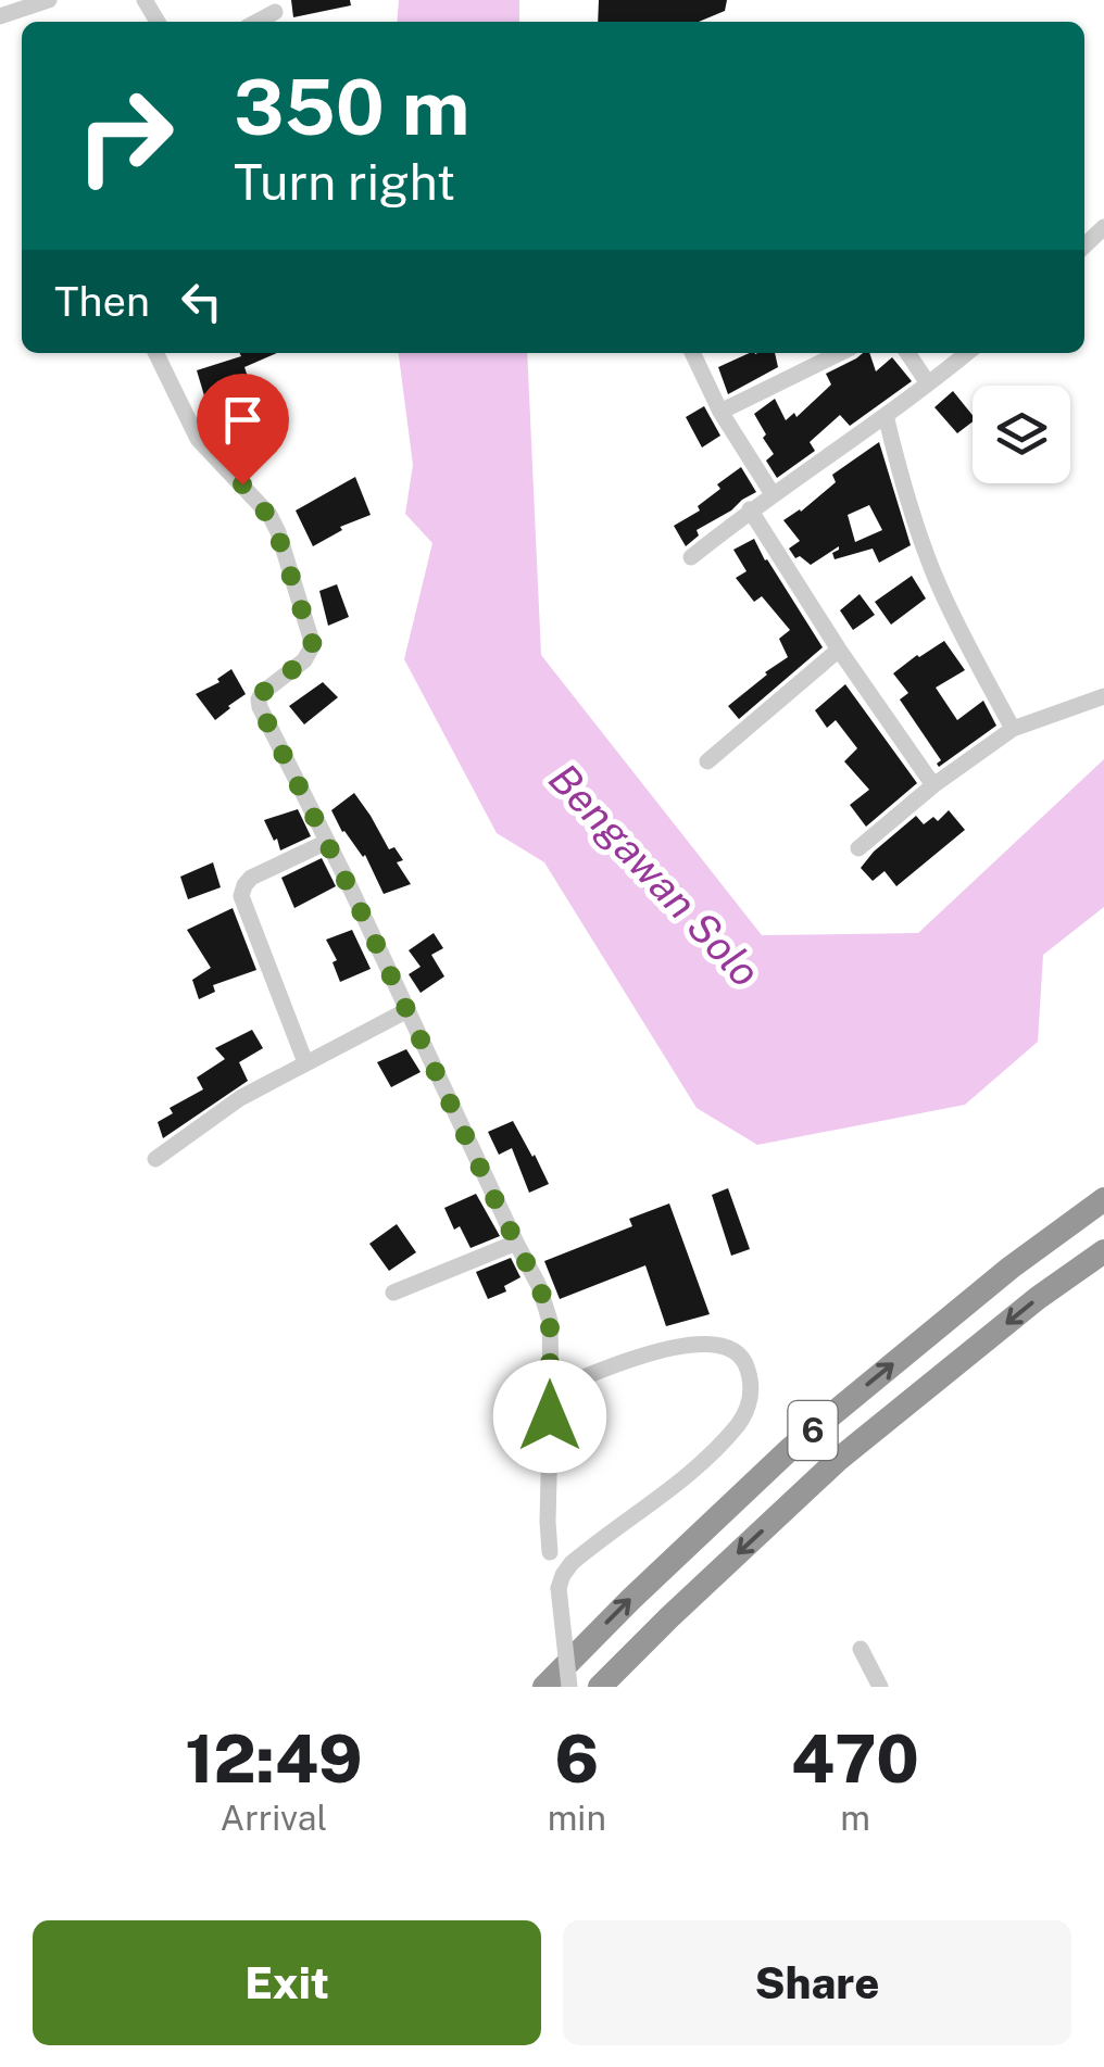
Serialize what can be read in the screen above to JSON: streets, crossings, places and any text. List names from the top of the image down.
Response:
{
  "streets": {
    "highway": ["6"]
  },
  "water": ["Bengawan Solo"],
  "page": {
    "turn": ["350 m", "Turn right"],
    "then": "Then",
    "eta": [
      "12:49",
      "Arrival",
      "6",
      "min",
      "470",
      "m"
    ],
    "buttons": ["Exit", "Share"]
  }
}
